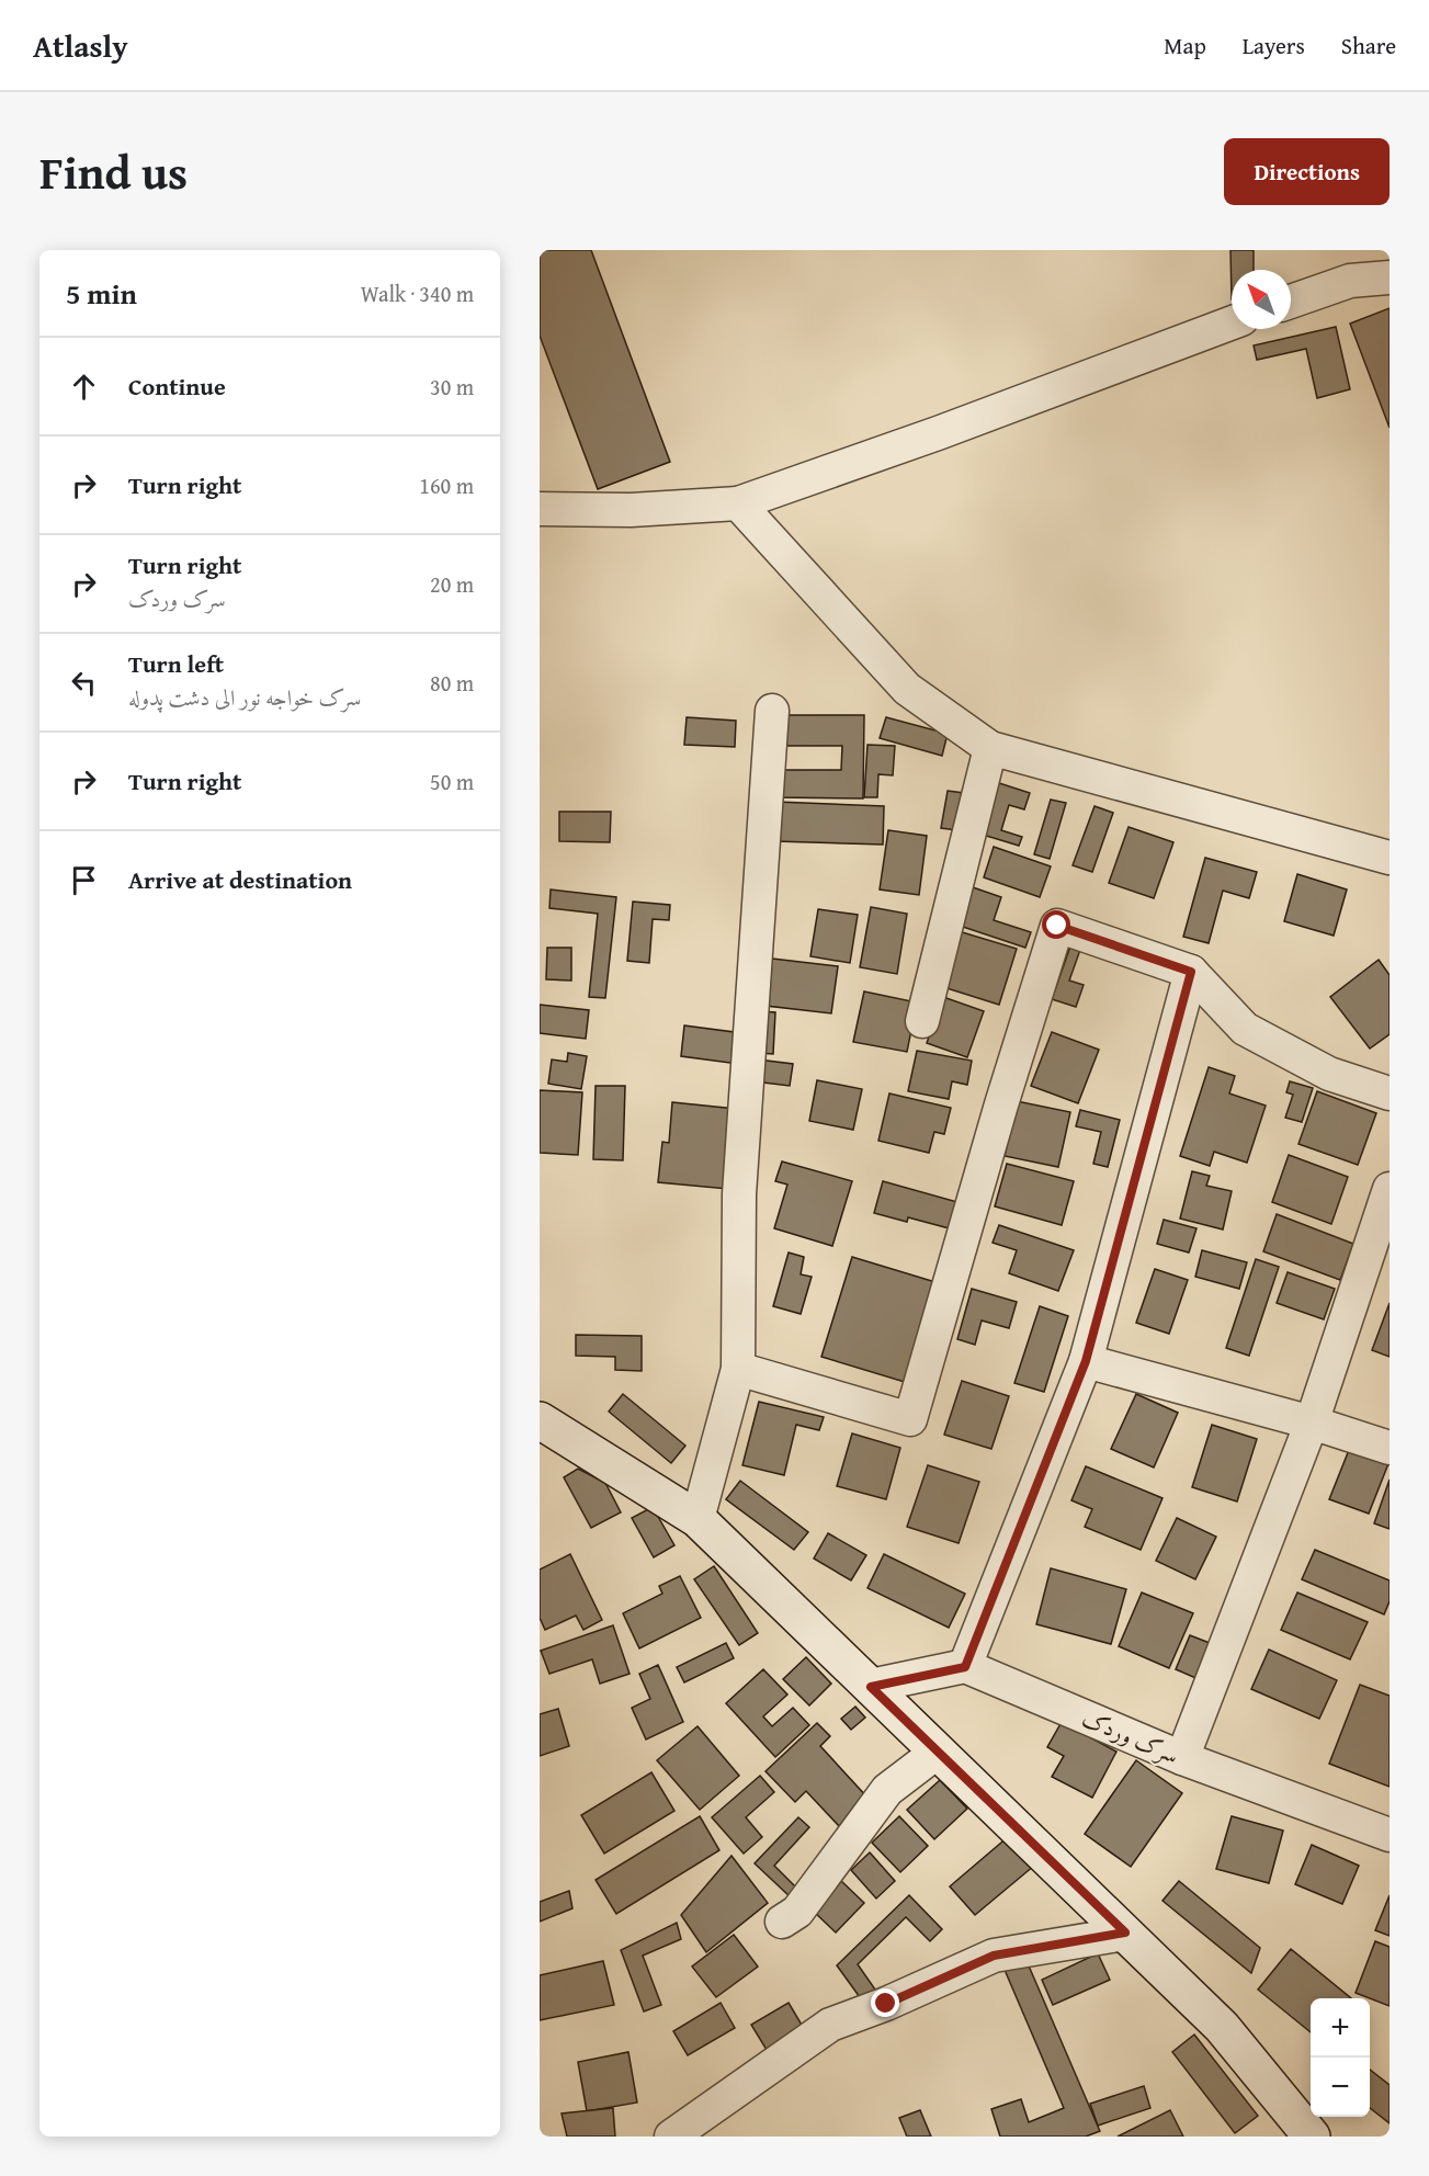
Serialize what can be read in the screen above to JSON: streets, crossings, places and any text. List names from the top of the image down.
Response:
{
  "streets": {
    "street": ["سرک وردک"]
  },
  "north": "top left",
  "page": {
    "header": "Atlasly",
    "nav": ["Map", "Layers", "Share"],
    "title": "Find us",
    "buttons": "Directions",
    "heading": ["5 min", "Walk · 340 m"],
    "list": [
      ["Continue", "30 m"],
      ["Turn right", "160 m"],
      ["Turn right", "سرک وردک", "20 m"],
      ["Turn left", "سرک خواجه نور الی دشت پدوله", "80 m"],
      ["Turn right", "50 m"],
      "Arrive at destination"
    ],
    "map_buttons": ["+", "−"]
  }
}
